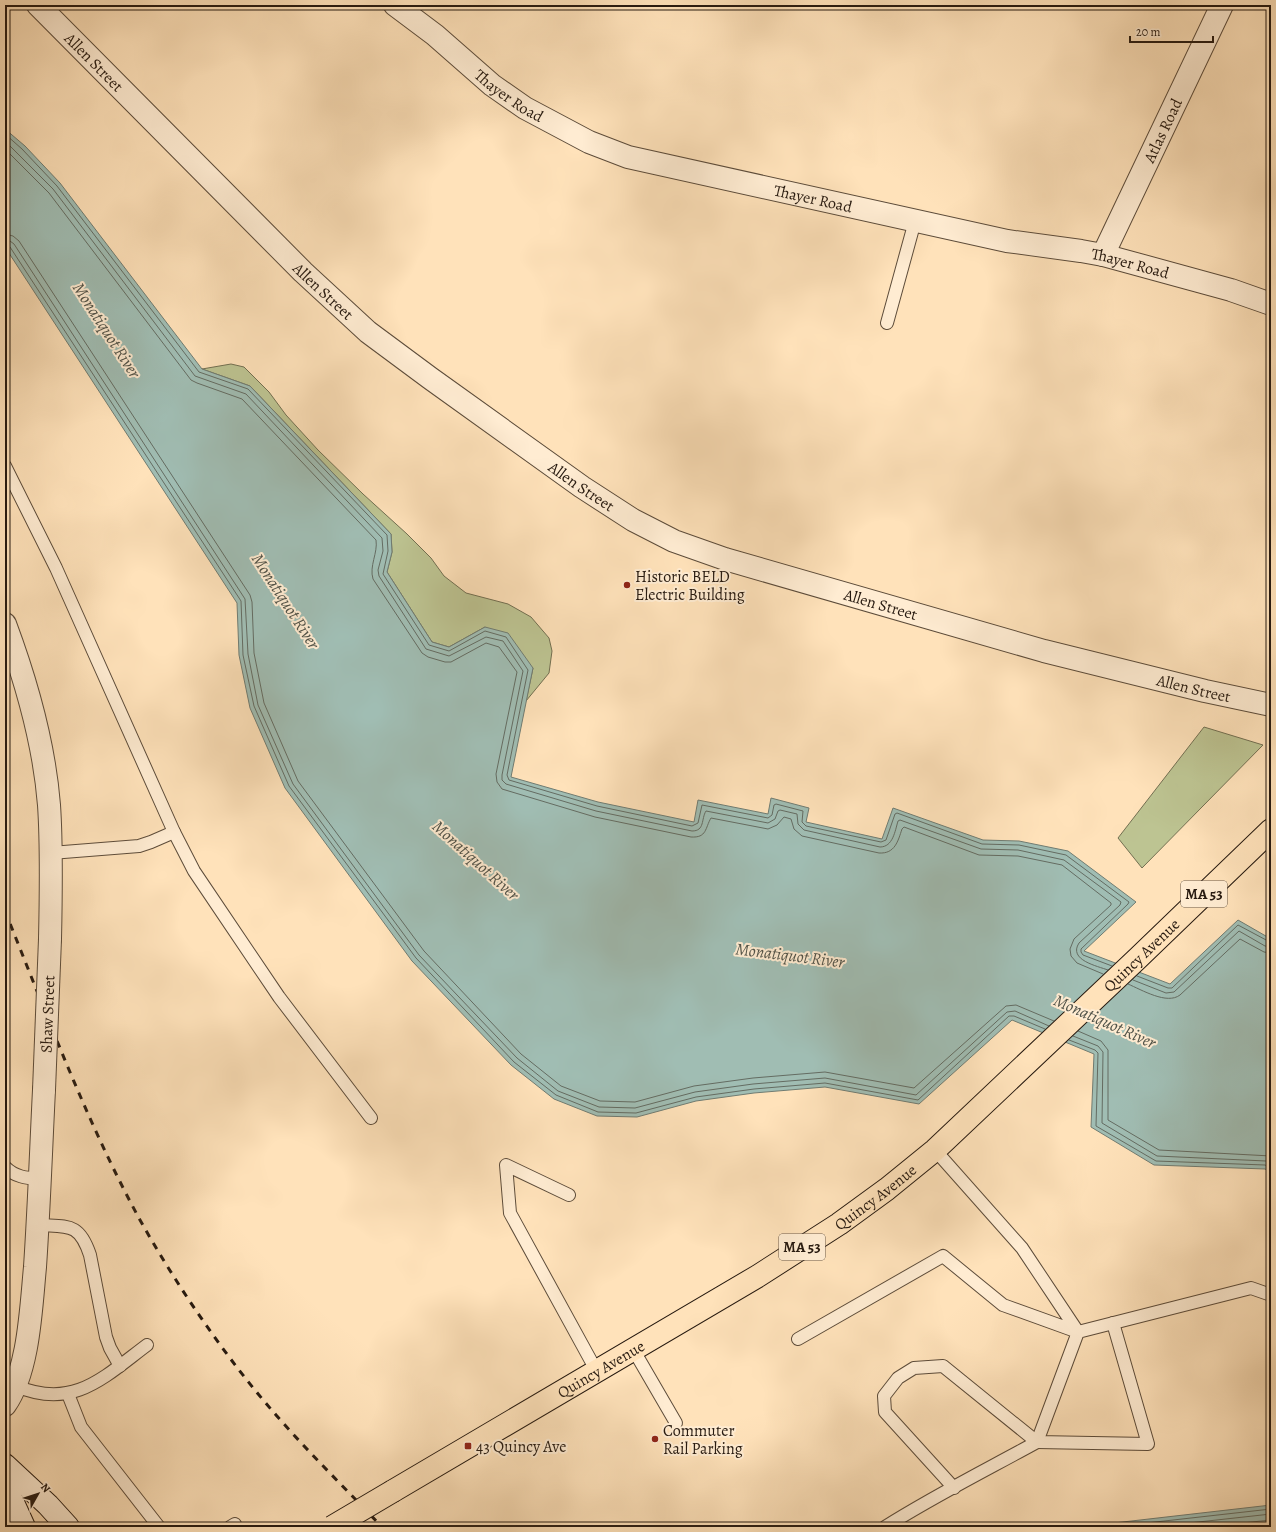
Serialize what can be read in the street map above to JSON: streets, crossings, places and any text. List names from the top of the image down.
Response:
{
  "streets": {
    "main road": ["MA 53", "Quincy Avenue"],
    "street": [
      "Allen Street",
      "Thayer Road",
      "Atlas Road",
      "Shaw Street"
    ]
  },
  "crossings": [
    ["Thayer Road", "Atlas Road"]
  ],
  "water": ["Monatiquot River"],
  "places": {
    "other": ["Historic BELD Electric Building", "Commuter Rail Parking"],
    "transit": ["43 Quincy Ave"]
  },
  "scale_bar": "20 m",
  "north": "top right"
}
